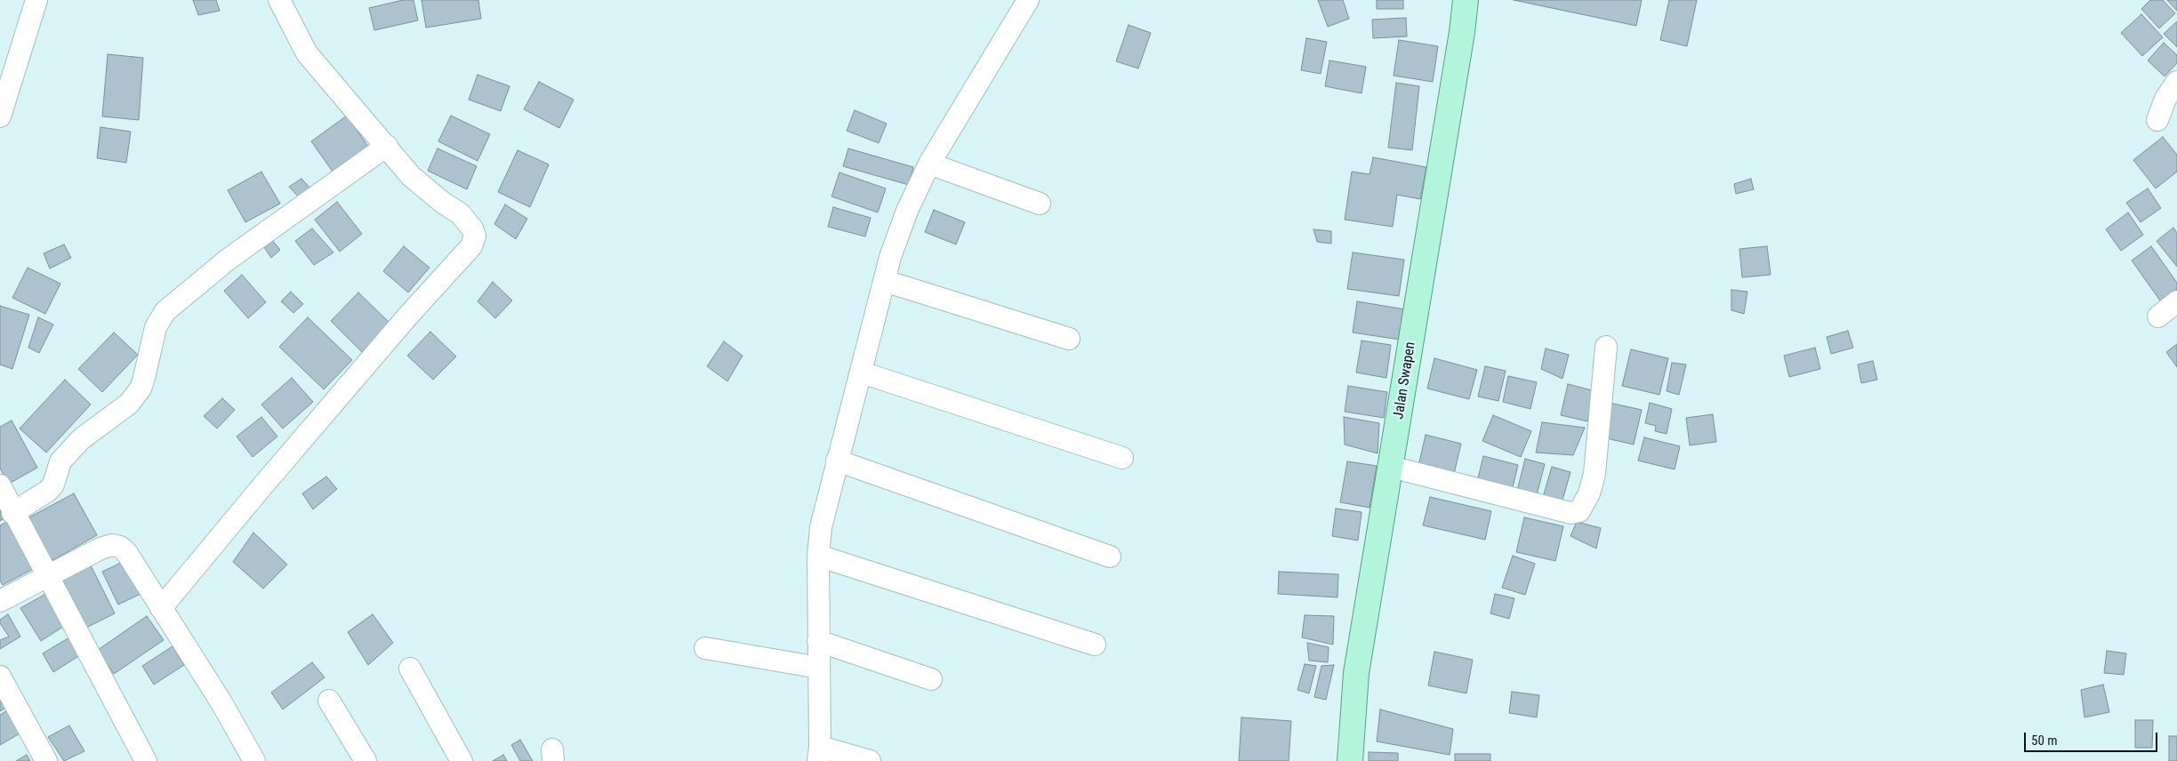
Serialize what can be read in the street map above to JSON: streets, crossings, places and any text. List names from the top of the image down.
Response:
{
  "streets": {
    "main road": ["Jalan Swapen"]
  },
  "scale_bar": "50 m"
}
